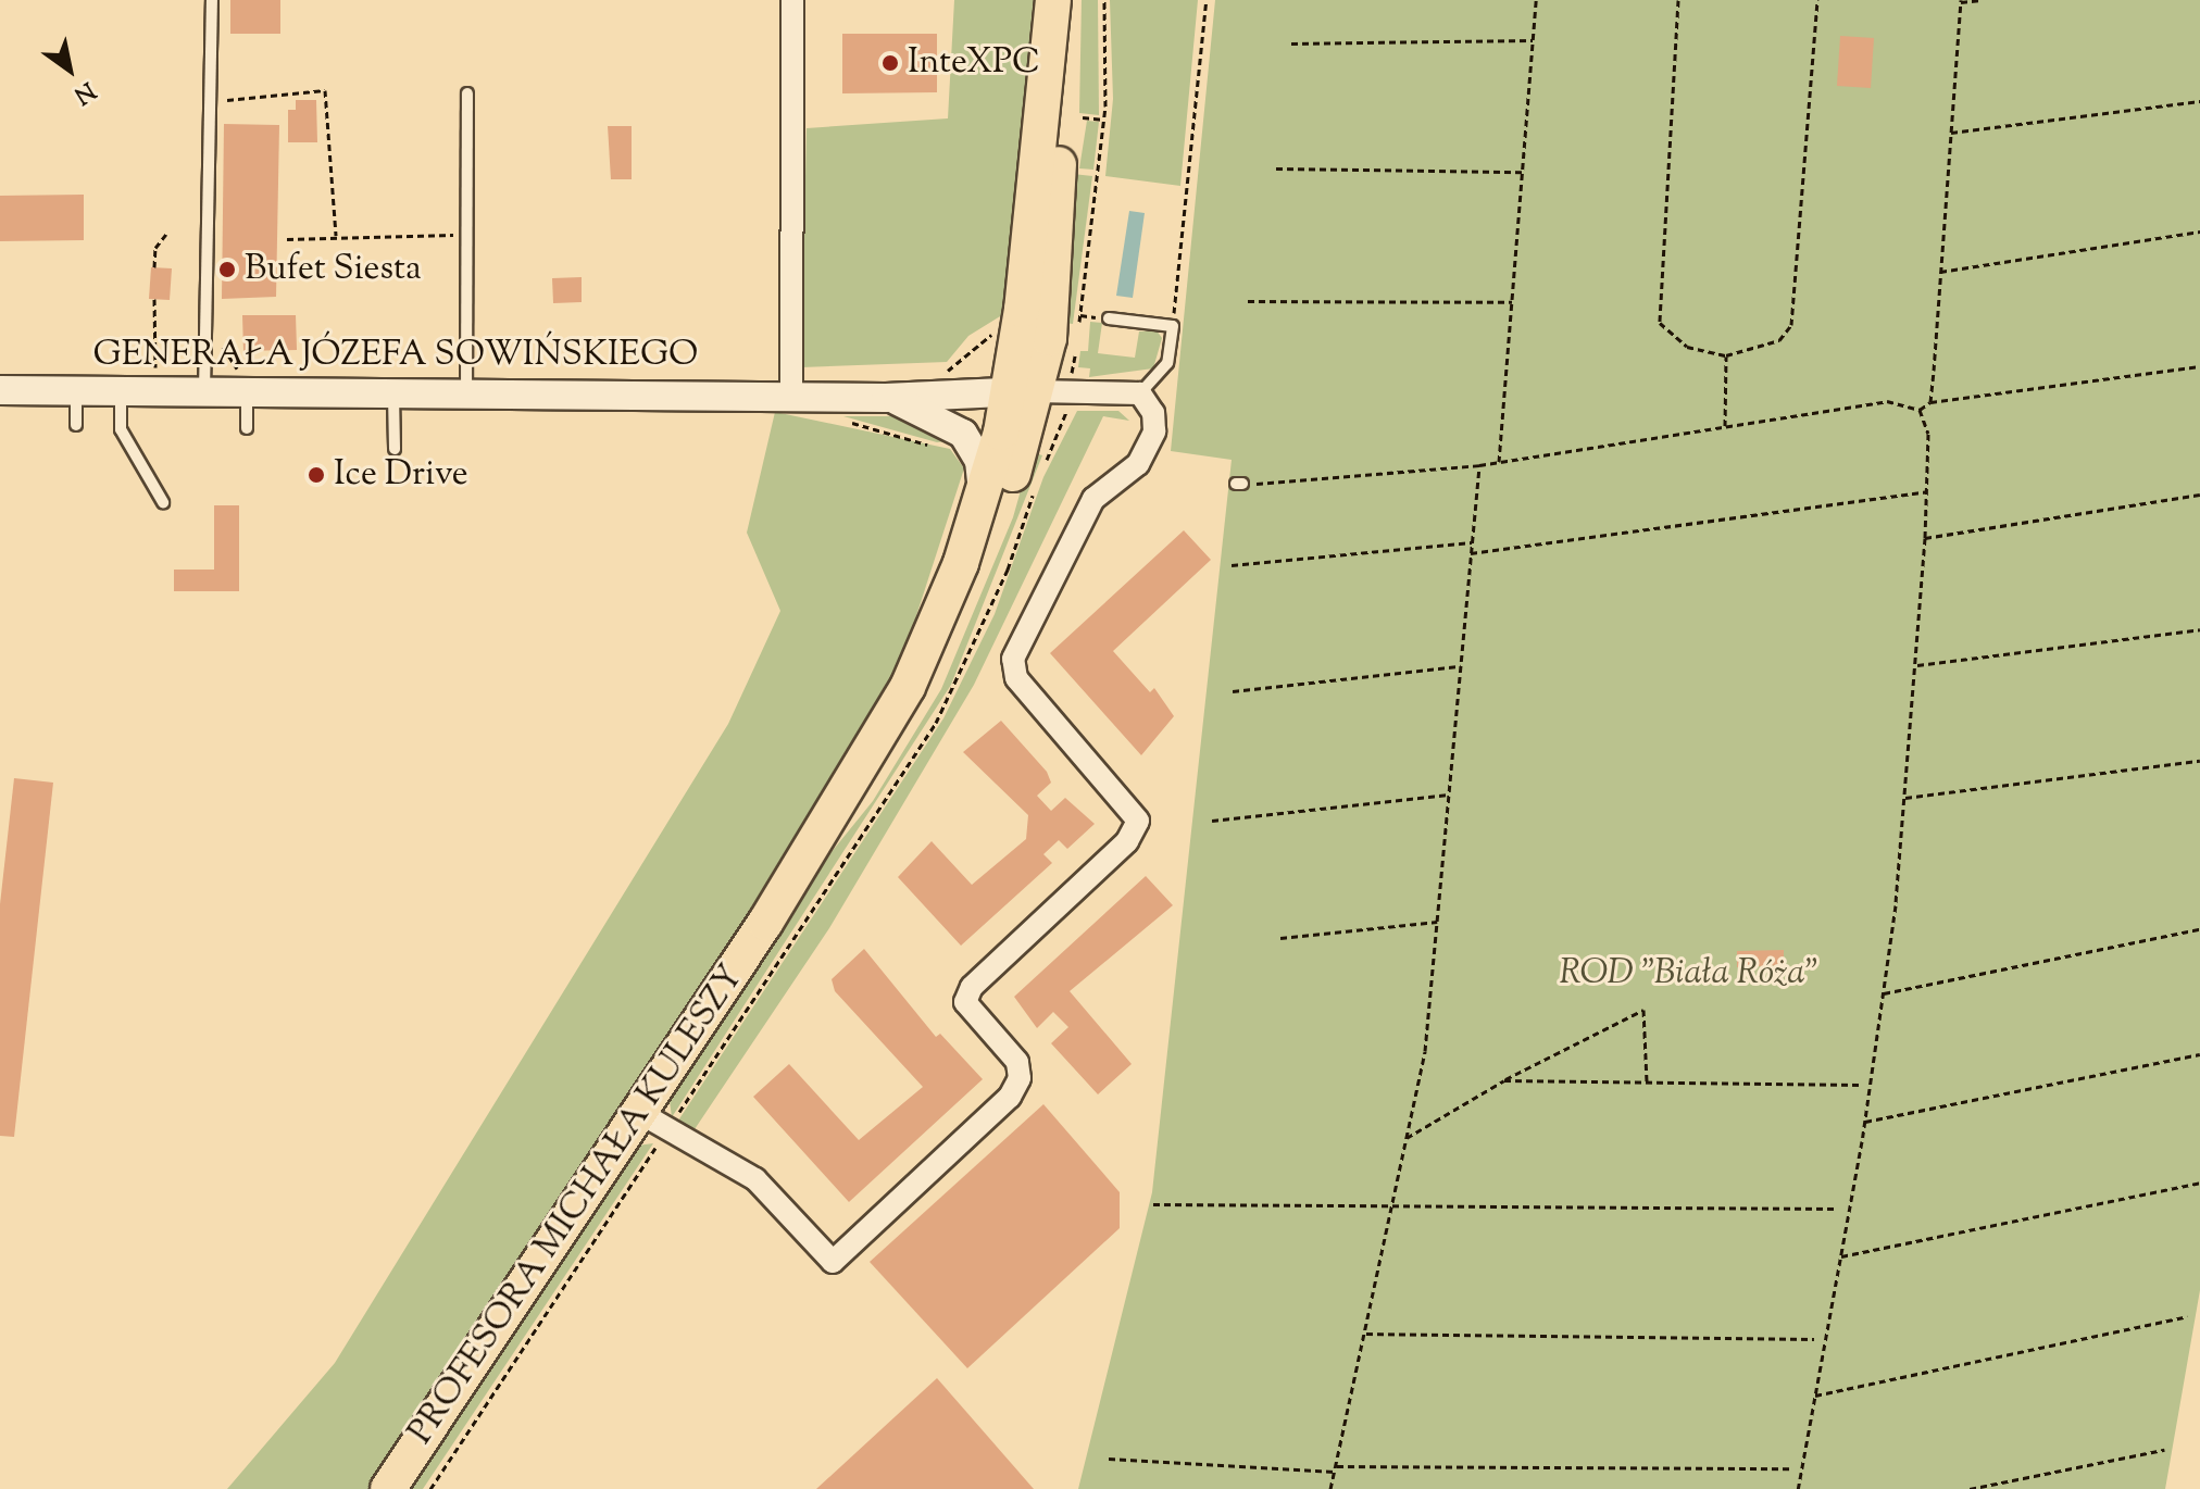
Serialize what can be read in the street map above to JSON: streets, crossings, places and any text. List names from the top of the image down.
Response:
{
  "streets": {
    "main road": ["PROFESORA MICHAŁA KULESZY"],
    "street": ["GENERAŁA JÓZEFA SOWIŃSKIEGO"]
  },
  "crossings": [
    ["GENERAŁA JÓZEFA SOWIŃSKIEGO", "PROFESORA MICHAŁA KULESZY"]
  ],
  "parks": ["ROD \"Biała Róża\""],
  "places": ["InteXPC", "Bufet Siesta", "Ice Drive"],
  "north": "bottom right"
}
